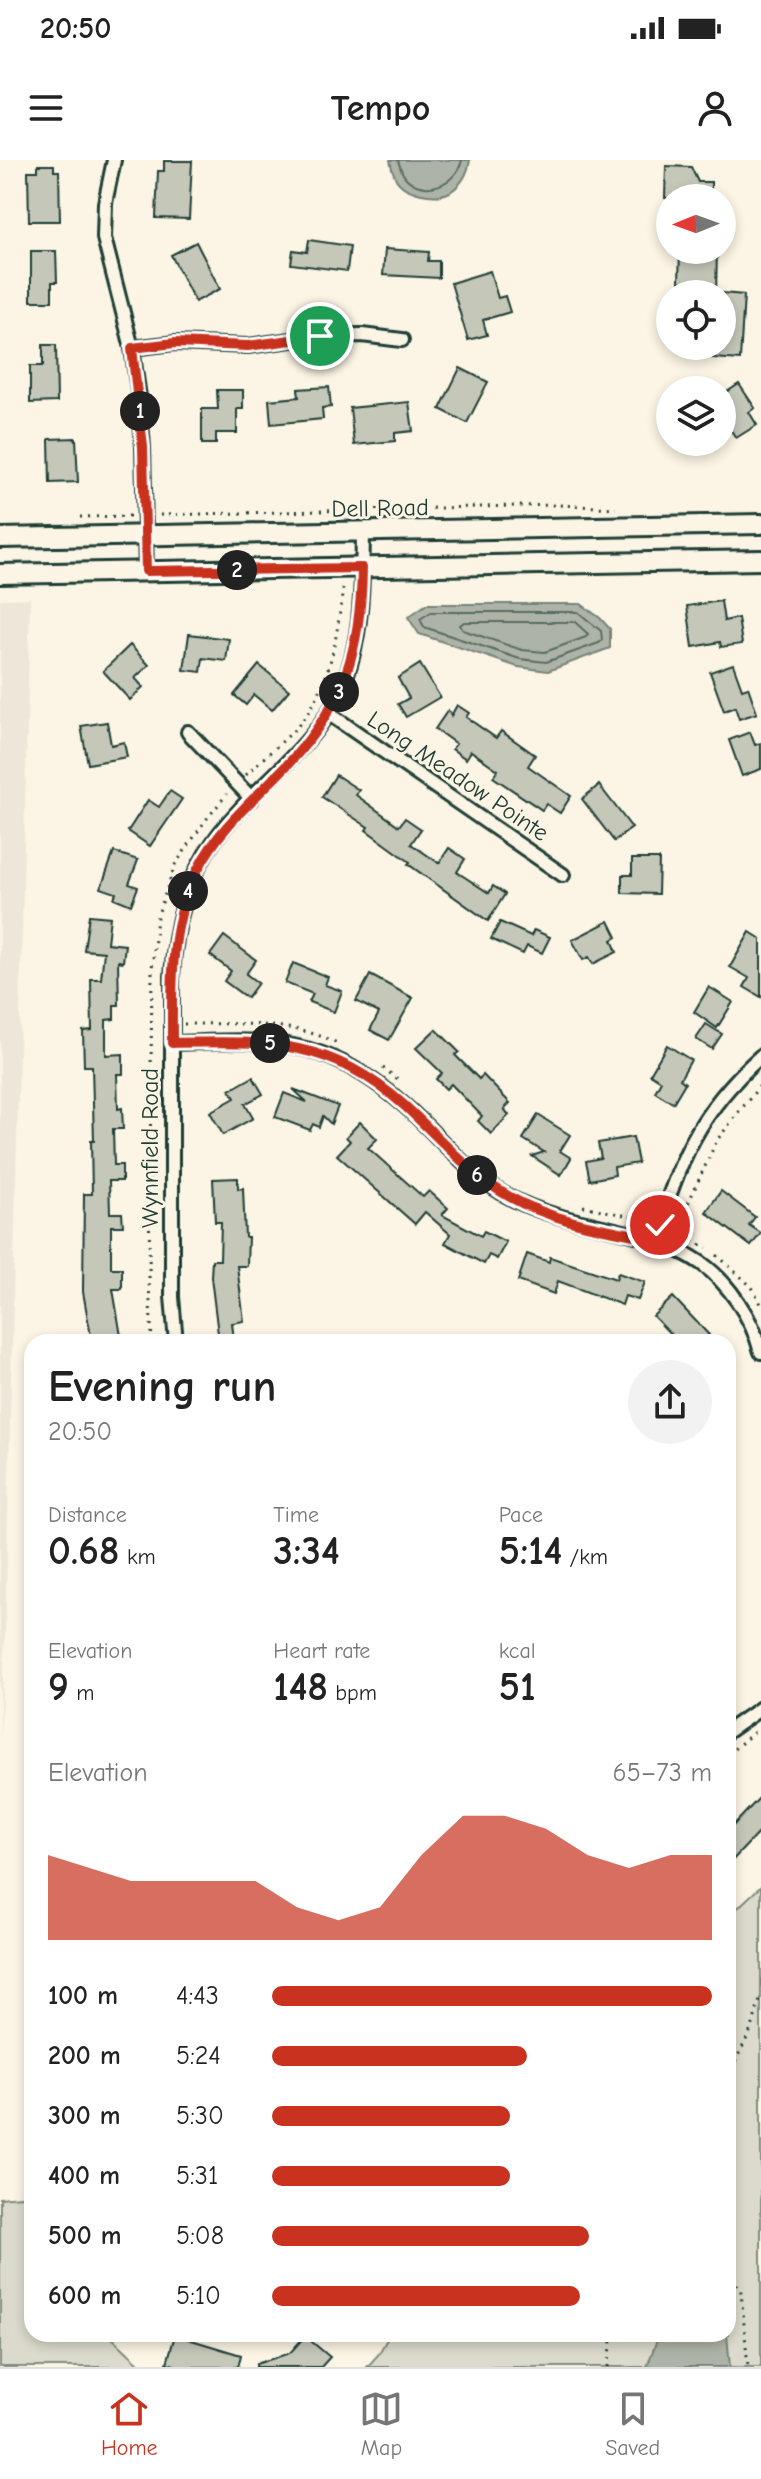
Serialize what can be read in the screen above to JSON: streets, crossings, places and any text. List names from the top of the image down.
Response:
{
  "streets": {
    "main road": ["Dell Road"],
    "street": ["Long Meadow Pointe", "Wynnfield Road"]
  },
  "crossings": [
    ["Dell Road", "Wynnfield Road"],
    ["Long Meadow Pointe", "Wynnfield Road"]
  ],
  "north": "left",
  "page": {
    "status": "20:50",
    "header": "Tempo",
    "pins": [
      "1",
      "2",
      "3",
      "4",
      "5",
      "6"
    ],
    "heading": ["Evening run", "20:50"],
    "stats": [
      ["Distance", "0.68 km"],
      ["Time", "3:34"],
      ["Pace", "5:14 /km"],
      ["Elevation", "9 m"],
      ["Heart rate", "148 bpm"],
      ["kcal", "51"]
    ],
    "chart": ["Elevation", "65–73 m"],
    "list": [
      {
        "name": "100 m",
        "note": "4:43"
      },
      {
        "name": "200 m",
        "note": "5:24"
      },
      {
        "name": "300 m",
        "note": "5:30"
      },
      {
        "name": "400 m",
        "note": "5:31"
      },
      {
        "name": "500 m",
        "note": "5:08"
      },
      {
        "name": "600 m",
        "note": "5:10"
      }
    ],
    "tabs": ["Home", "Map", "Saved"]
  }
}
